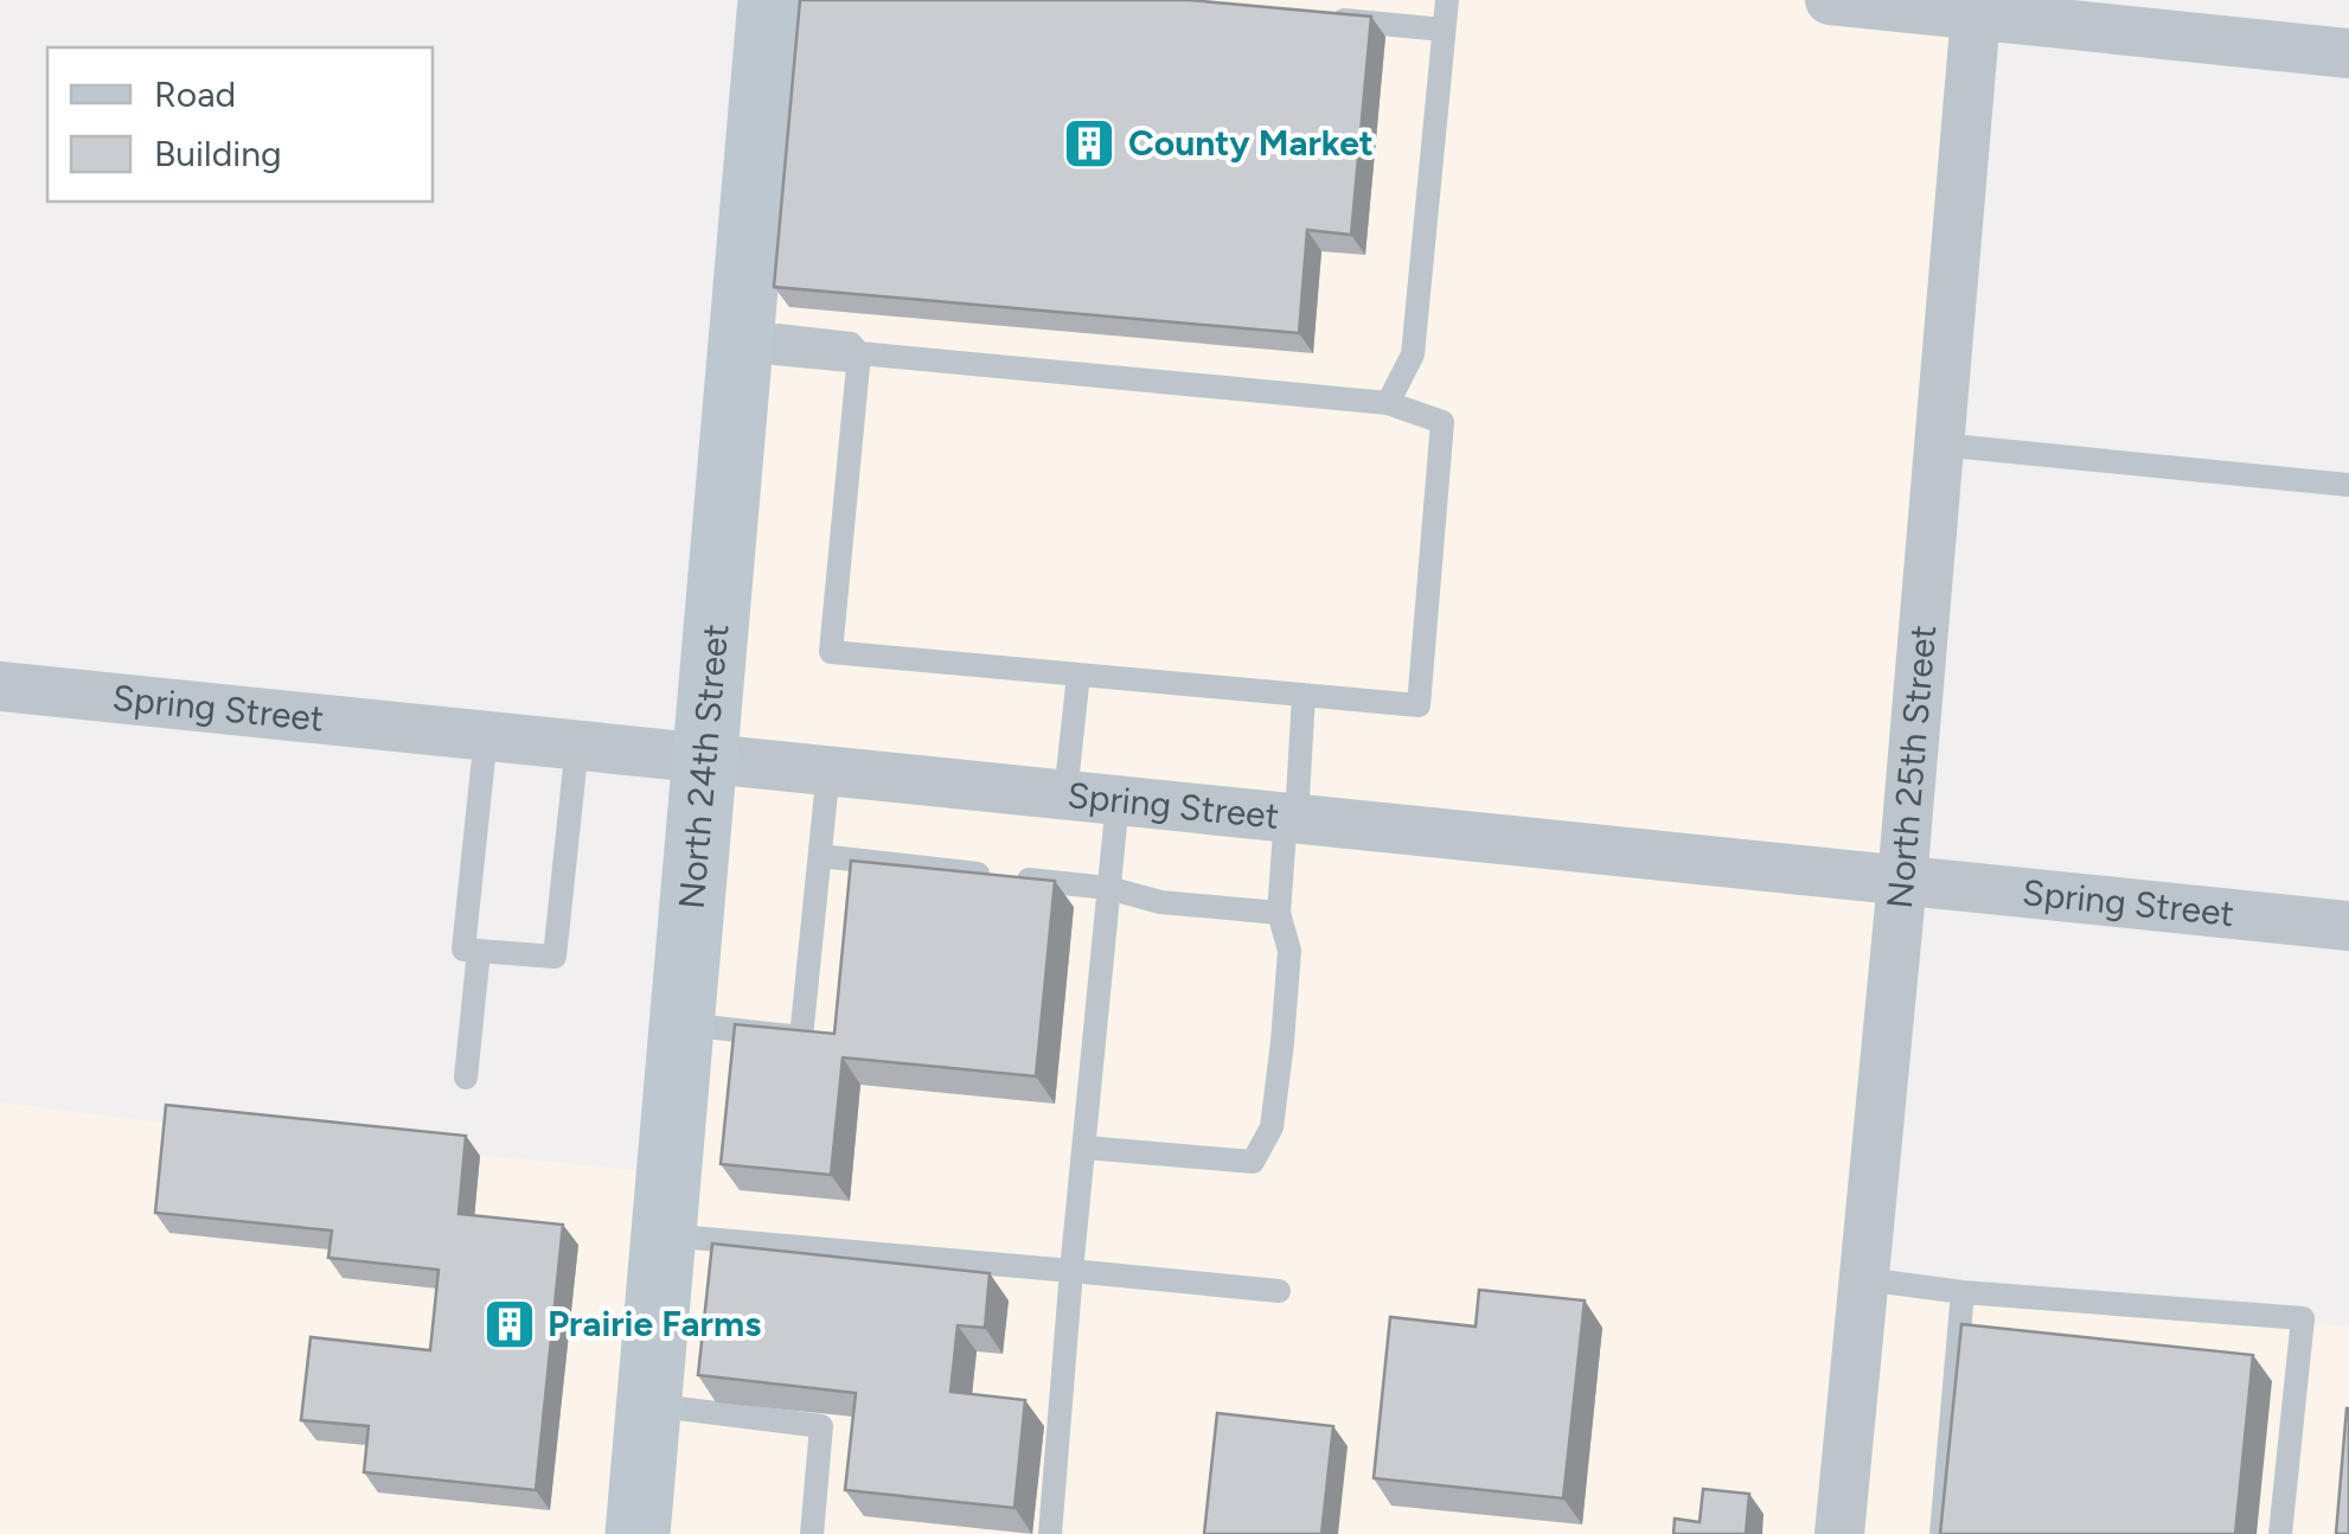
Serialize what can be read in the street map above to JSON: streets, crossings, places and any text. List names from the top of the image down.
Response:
{
  "streets": {
    "main road": ["North 24th Street"],
    "street": ["Spring Street", "North 25th Street"]
  },
  "crossings": [
    ["Spring Street", "North 24th Street"],
    ["Spring Street", "North 25th Street"]
  ],
  "places": {
    "building": ["County Market", "Prairie Farms"]
  },
  "legend": ["Road", "Building"]
}
